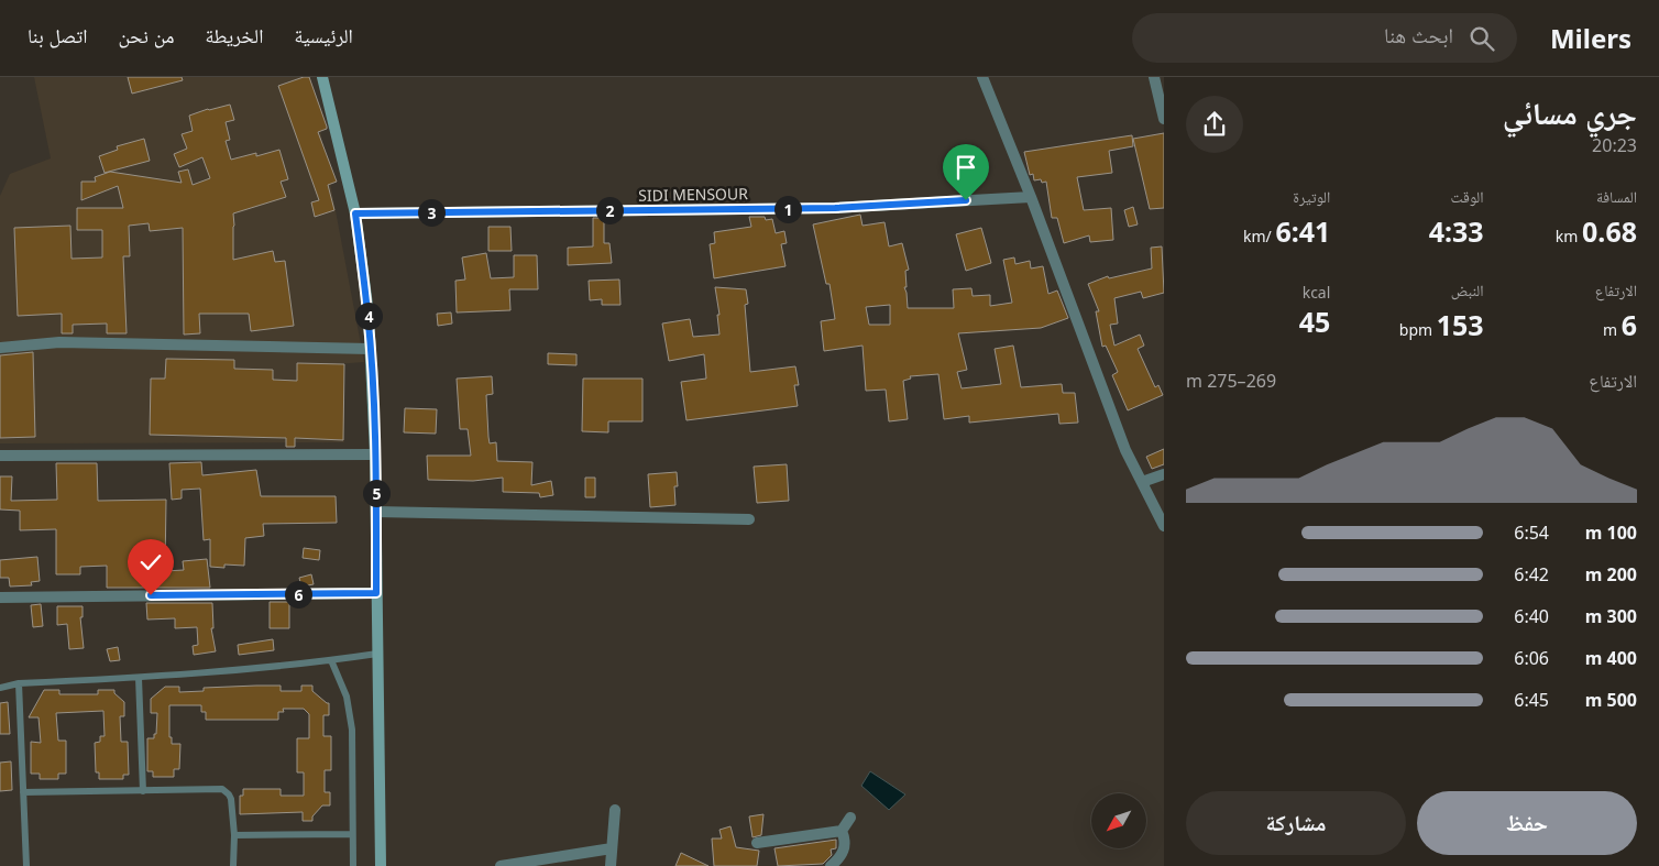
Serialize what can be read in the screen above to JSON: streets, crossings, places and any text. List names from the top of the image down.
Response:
{
  "streets": {
    "street": ["SIDI MENSOUR"]
  },
  "north": "bottom left",
  "page": {
    "header": "Milers",
    "search": "ابحث هنا",
    "nav": [
      "الرئيسية",
      "الخريطة",
      "من نحن",
      "اتصل بنا"
    ],
    "heading": ["جري مسائي", "20:23"],
    "stats": [
      ["المسافة", "0.68 km"],
      ["الوقت", "4:33"],
      ["الوتيرة", "6:41 /km"],
      ["الارتفاع", "6 m"],
      ["النبض", "153 bpm"],
      ["kcal", "45"]
    ],
    "pins": [
      "1",
      "2",
      "3",
      "4",
      "5",
      "6"
    ],
    "chart": ["الارتفاع", "269–275 m"],
    "list": [
      {
        "name": "100 m",
        "note": "6:54"
      },
      {
        "name": "200 m",
        "note": "6:42"
      },
      {
        "name": "300 m",
        "note": "6:40"
      },
      {
        "name": "400 m",
        "note": "6:06"
      },
      {
        "name": "500 m",
        "note": "6:45"
      }
    ],
    "buttons": ["حفظ", "مشاركة"]
  }
}
